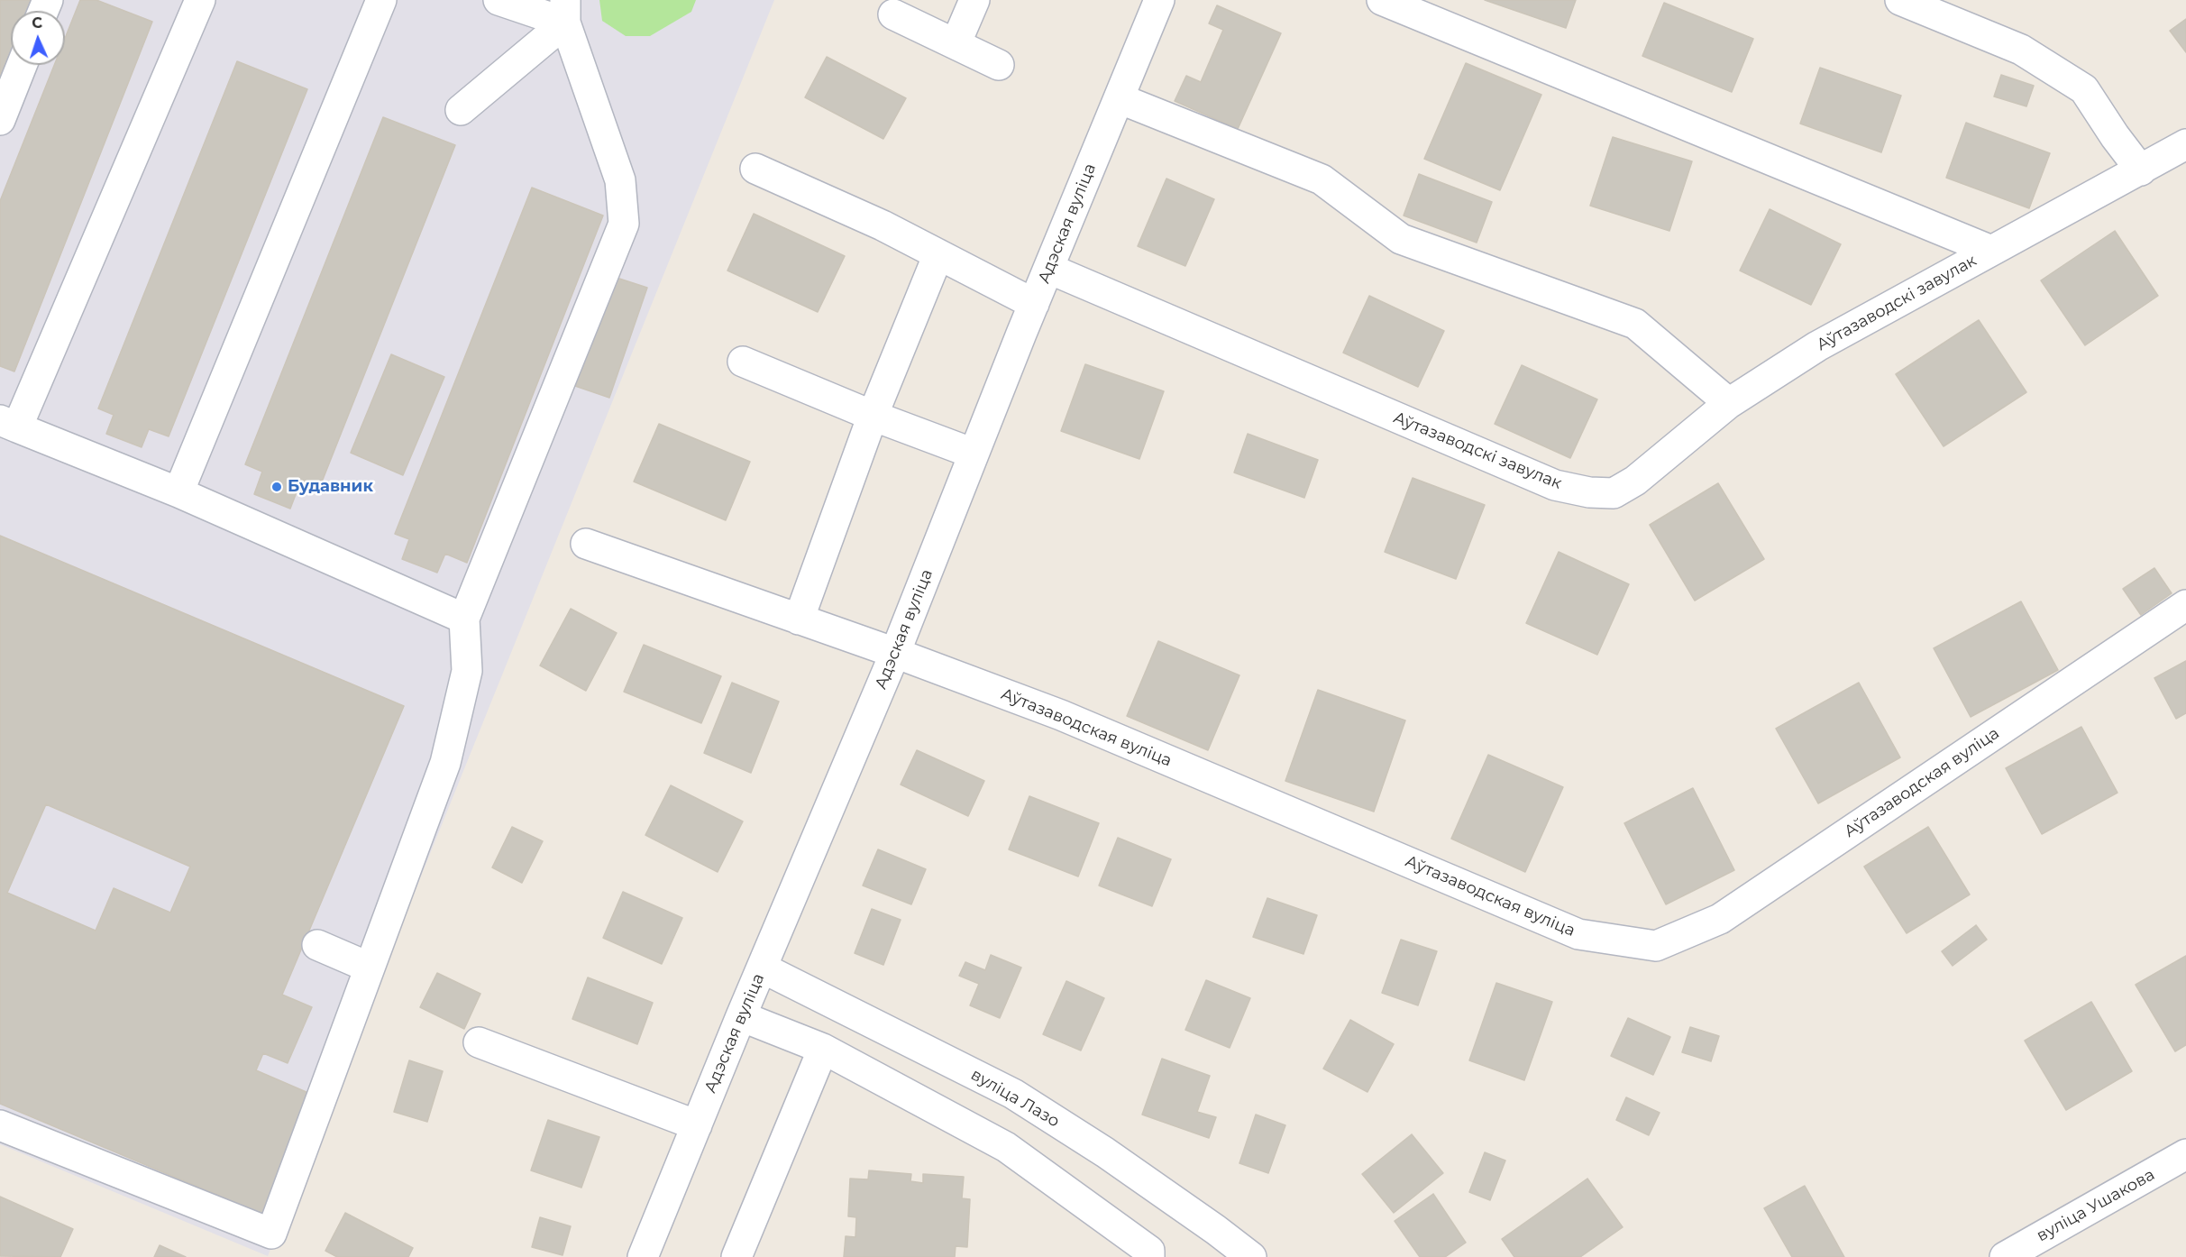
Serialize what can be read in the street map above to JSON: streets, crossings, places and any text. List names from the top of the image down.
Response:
{
  "streets": {
    "street": [
      "Адэская вуліца",
      "Аўтазаводскі завулак",
      "Аўтазаводская вуліца",
      "вуліца Лазо",
      "вуліца Ушакова"
    ]
  },
  "crossings": [
    ["Адэская вуліца", "Аўтазаводскі завулак"],
    ["Адэская вуліца", "Аўтазаводская вуліца"],
    ["Адэская вуліца", "вуліца Лазо"]
  ],
  "places": ["Будавник"],
  "north": "top"
}
